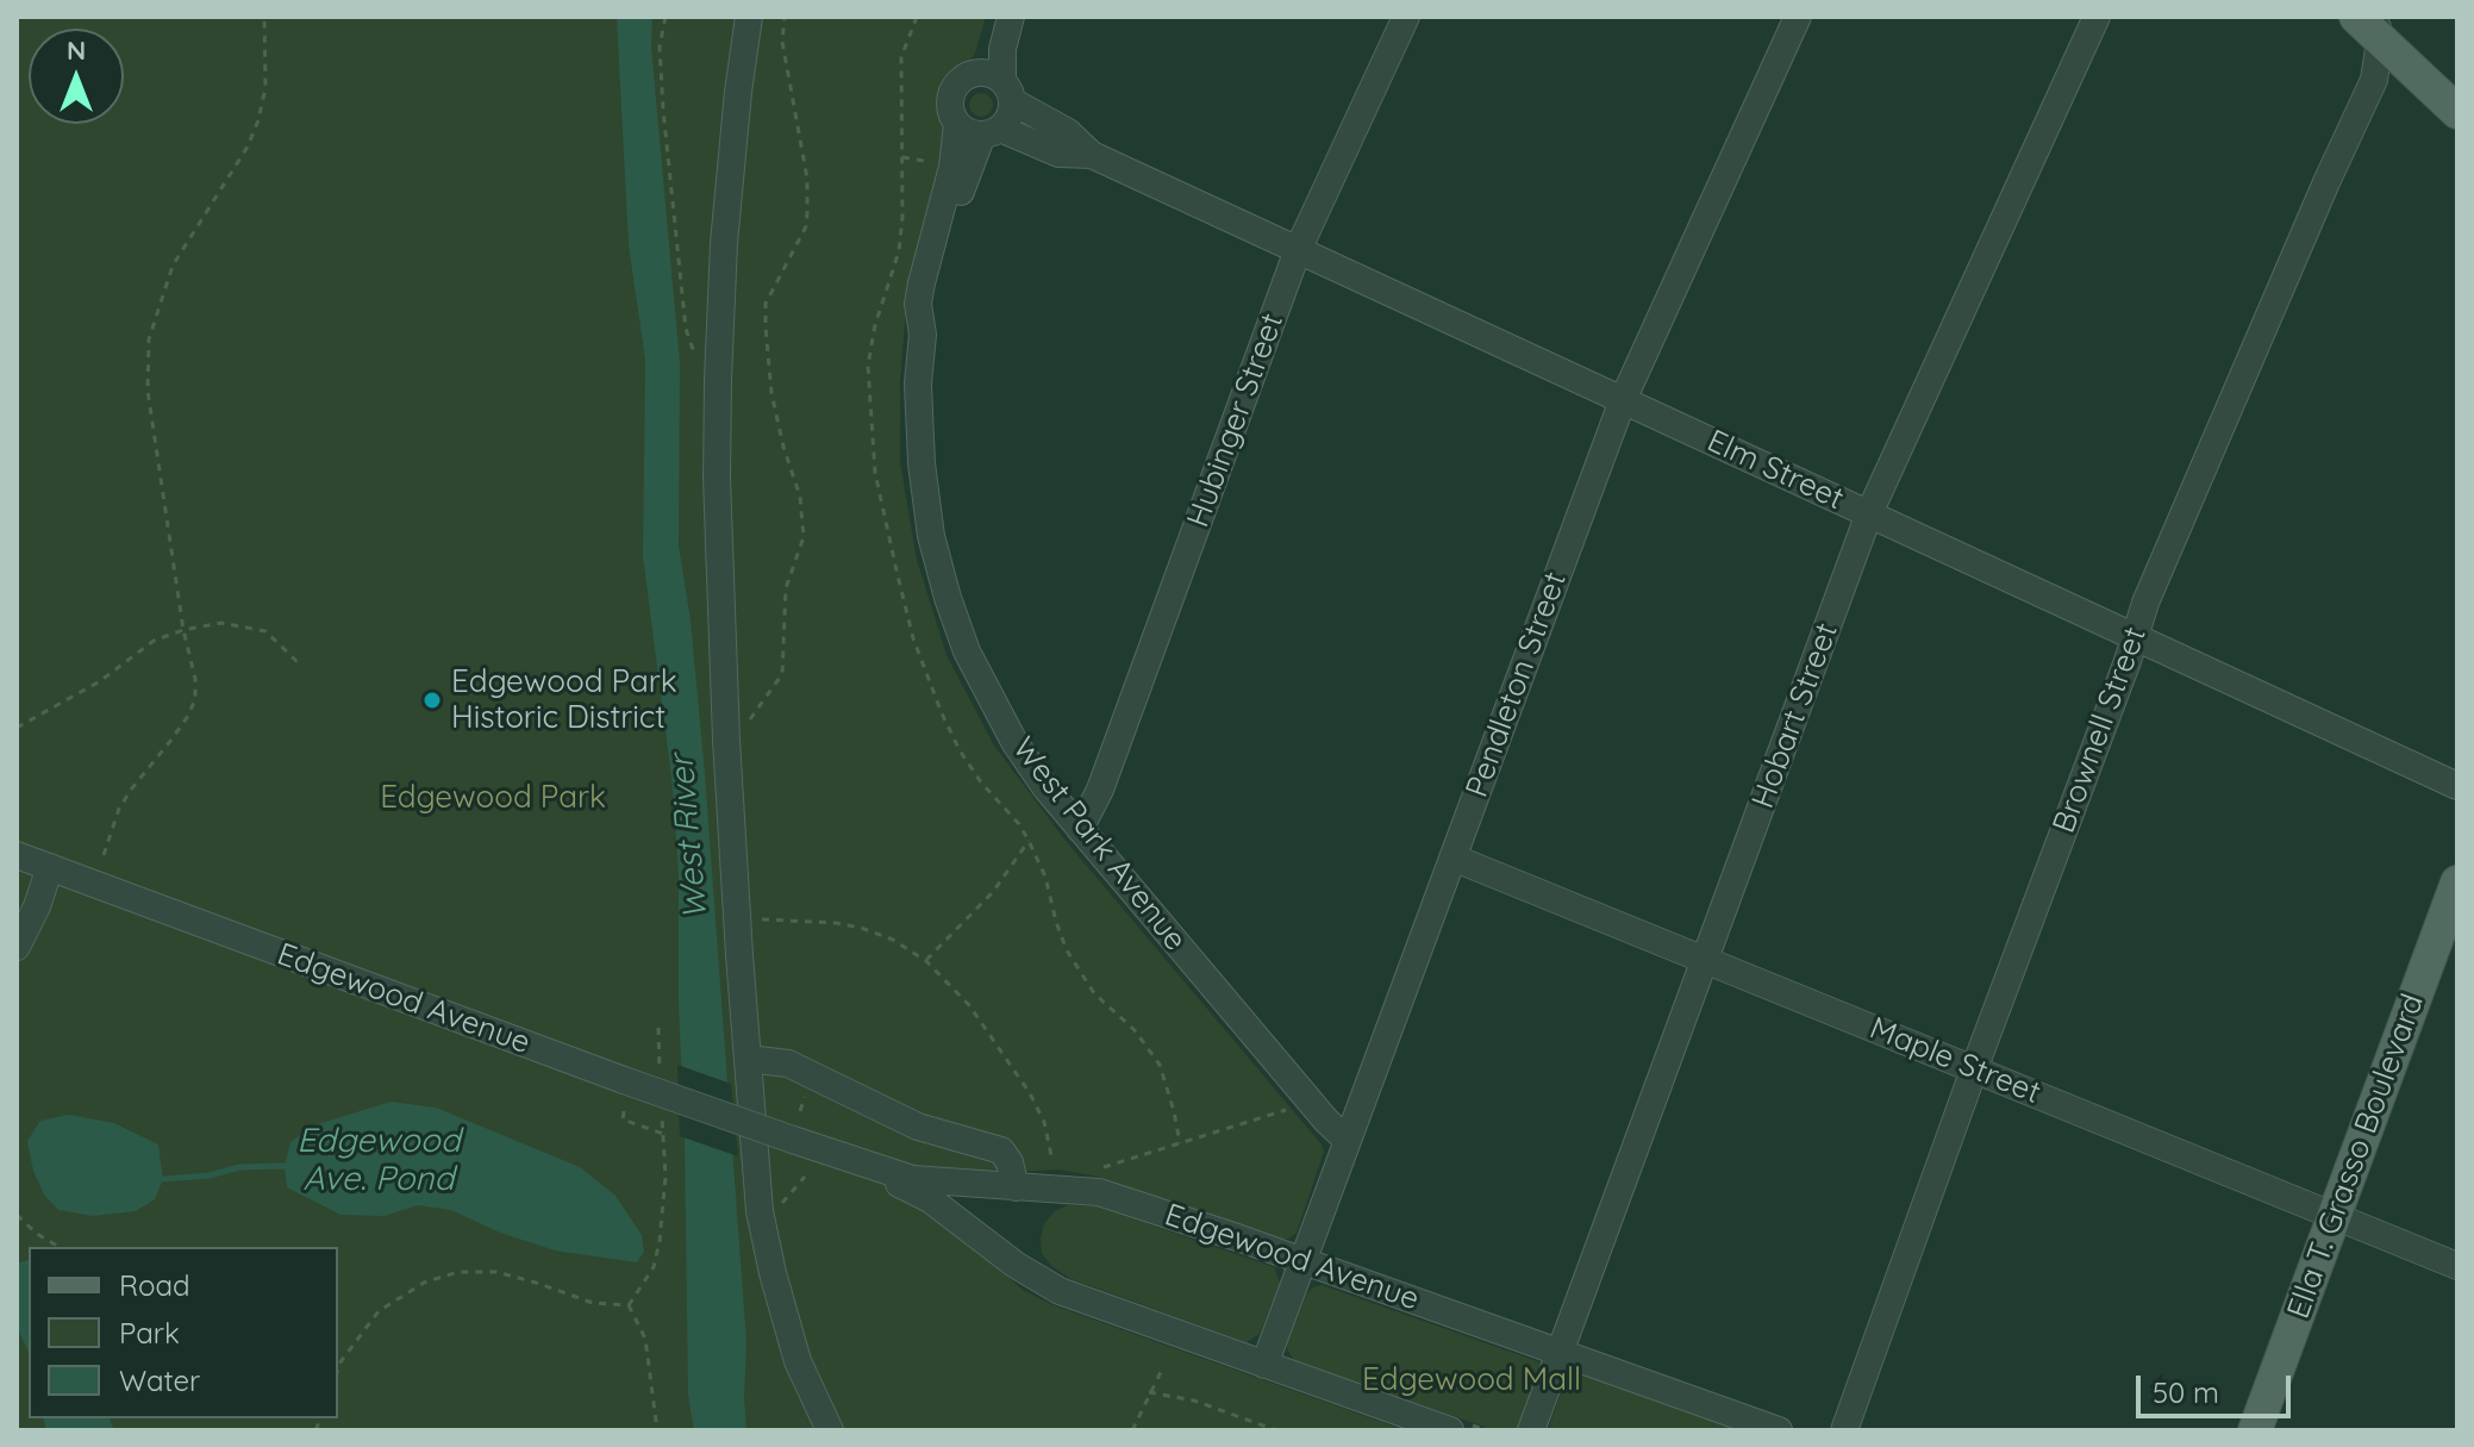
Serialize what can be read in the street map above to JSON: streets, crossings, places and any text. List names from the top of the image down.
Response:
{
  "streets": {
    "main road": ["Ella T. Grasso Boulevard"],
    "street": [
      "Hubinger Street",
      "Elm Street",
      "Pendleton Street",
      "Hobart Street",
      "Brownell Street",
      "West Park Avenue",
      "Edgewood Avenue",
      "Maple Street"
    ]
  },
  "crossings": [
    ["Hubinger Street", "Elm Street"],
    ["Hubinger Street", "West Park Avenue"],
    ["Elm Street", "Pendleton Street"],
    ["Elm Street", "Hobart Street"],
    ["Elm Street", "Brownell Street"],
    ["Elm Street", "West Park Avenue"],
    ["Pendleton Street", "West Park Avenue"],
    ["Pendleton Street", "Edgewood Avenue"],
    ["Pendleton Street", "Maple Street"],
    ["Hobart Street", "Edgewood Avenue"],
    ["Hobart Street", "Maple Street"],
    ["Brownell Street", "Maple Street"],
    ["Maple Street", "Ella T. Grasso Boulevard"]
  ],
  "water": ["West River", "Edgewood Ave. Pond"],
  "parks": ["Edgewood Park", "Edgewood Mall"],
  "places": ["Edgewood Park Historic District"],
  "legend": ["Road", "Park", "Water"],
  "scale_bar": "50 m",
  "north": "top"
}
